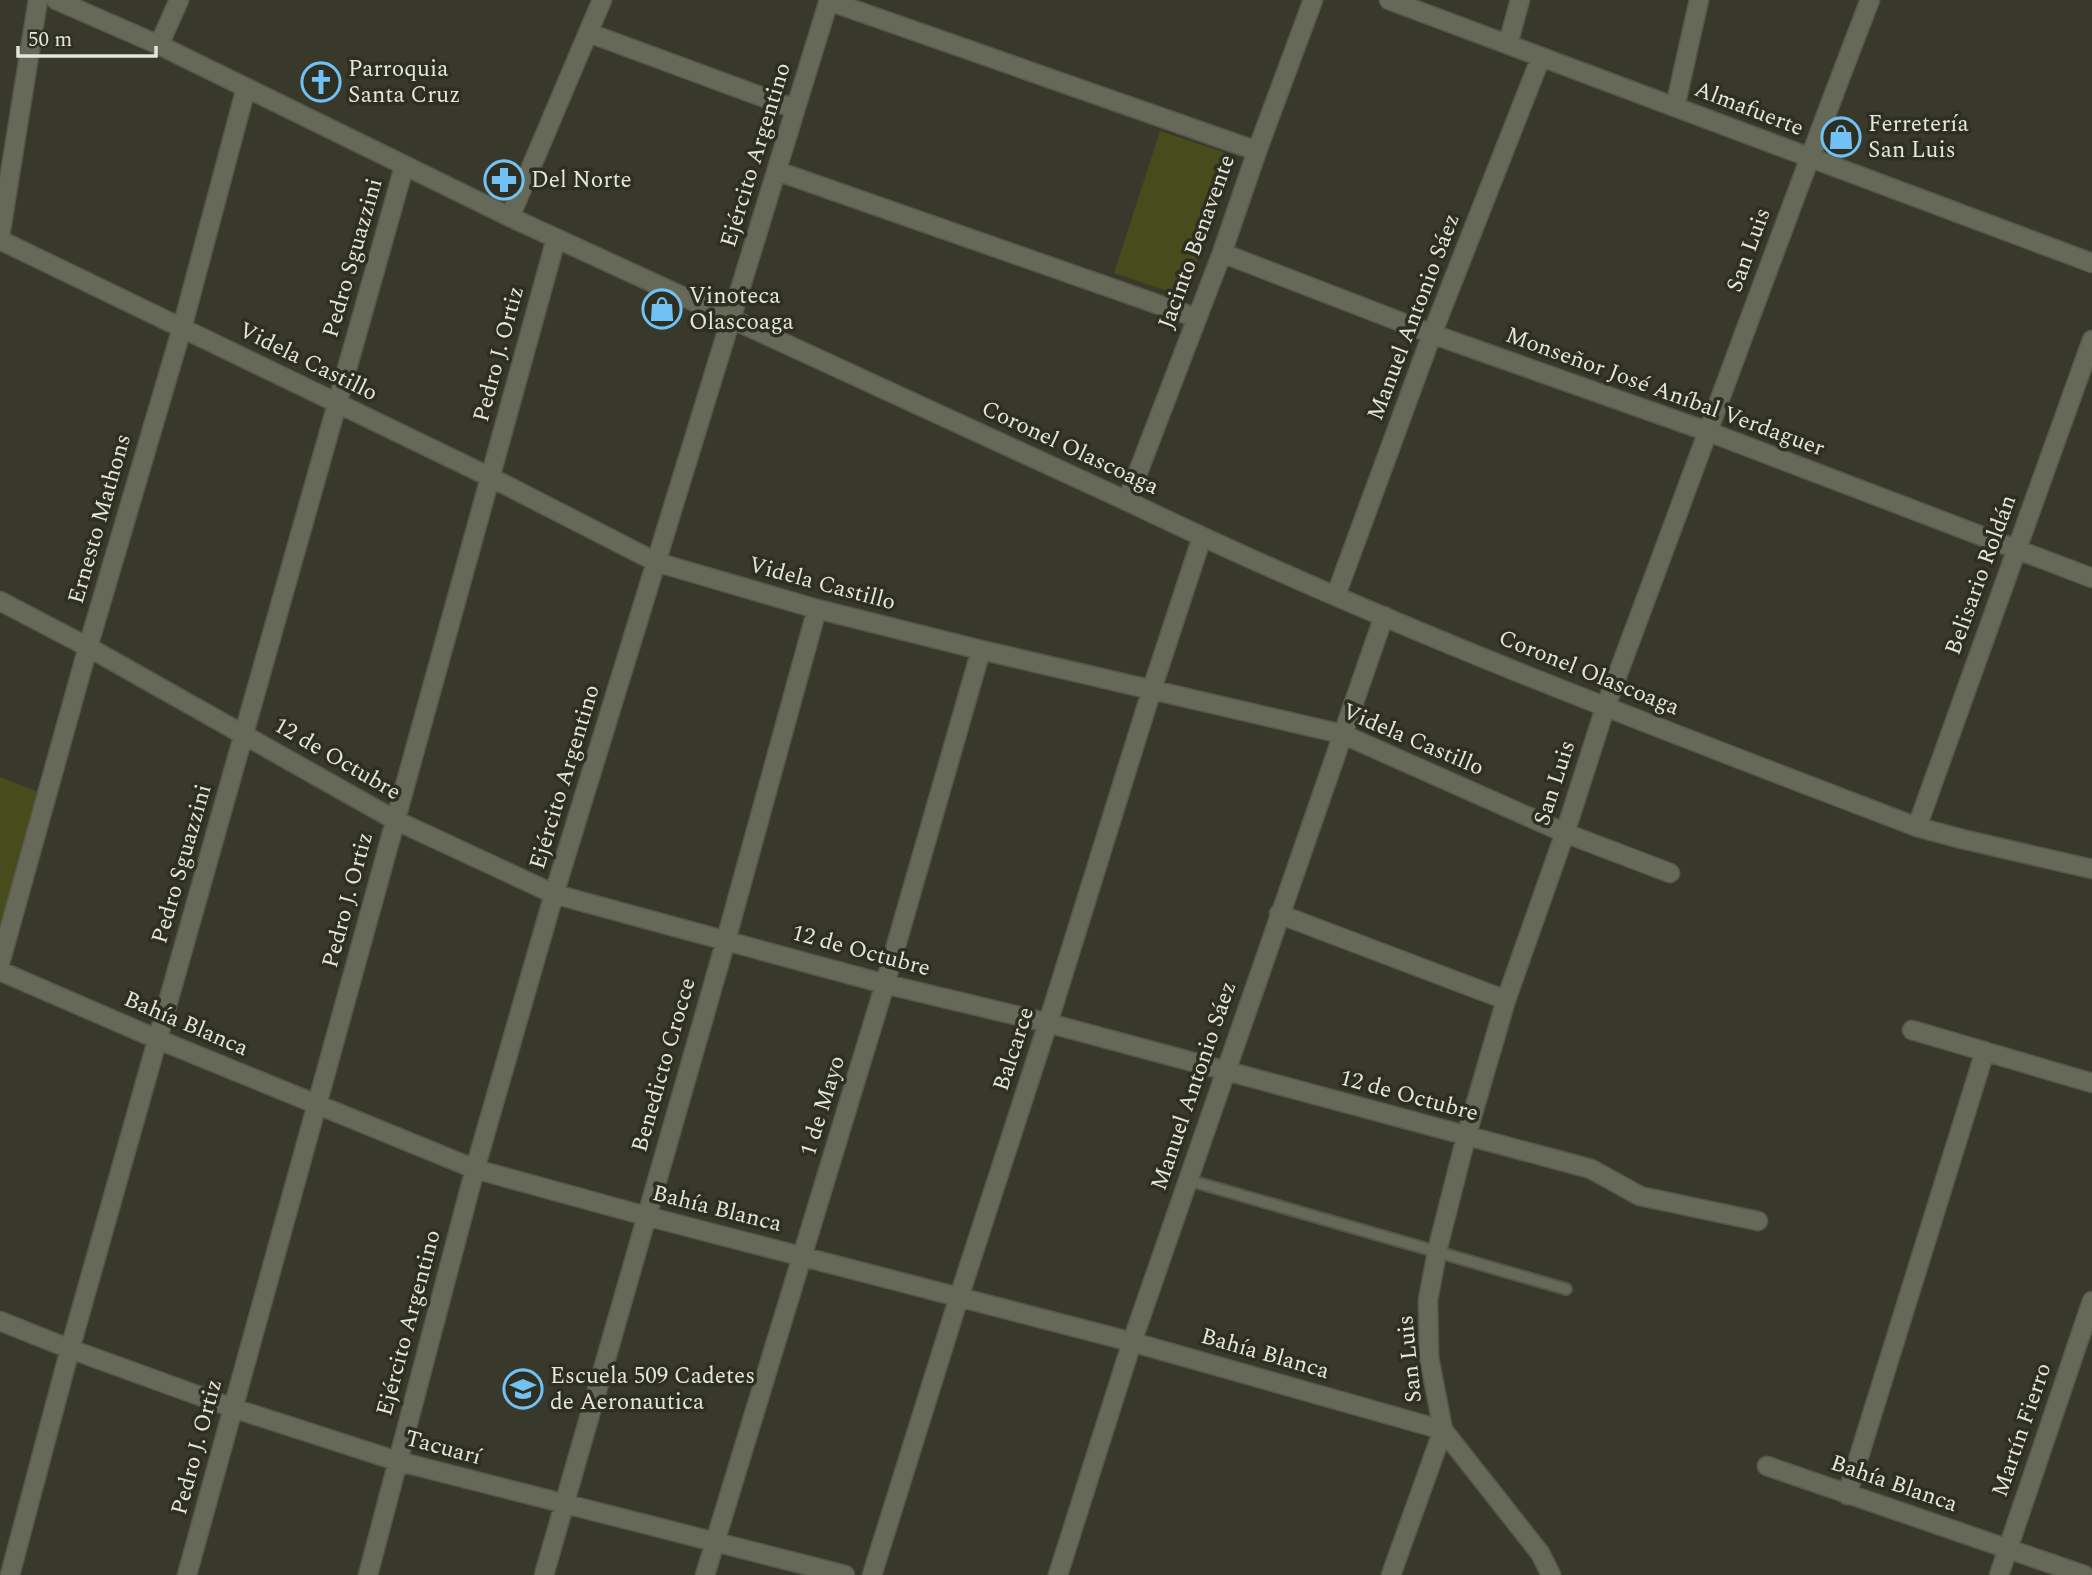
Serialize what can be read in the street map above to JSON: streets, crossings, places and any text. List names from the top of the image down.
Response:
{
  "streets": {
    "street": [
      "Almafuerte",
      "Ejército Argentino",
      "Jacinto Benavente",
      "San Luis",
      "Pedro Sguazzini",
      "Manuel Antonio Sáez",
      "Pedro J. Ortiz",
      "Videla Castillo",
      "Monseñor José Aníbal Verdaguer",
      "Coronel Olascoaga",
      "Ernesto Mathons",
      "Belisario Roldán",
      "12 de Octubre",
      "Bahía Blanca",
      "Balcarce",
      "Benedicto Crocce",
      "1 de Mayo",
      "Martín Fierro",
      "Tacuarí"
    ]
  },
  "crossings": [
    ["Almafuerte", "San Luis"],
    ["Almafuerte", "Manuel Antonio Sáez"],
    ["Ejército Argentino", "Videla Castillo"],
    ["Ejército Argentino", "Coronel Olascoaga"],
    ["Ejército Argentino", "12 de Octubre"],
    ["Ejército Argentino", "Bahía Blanca"],
    ["Ejército Argentino", "Tacuarí"],
    ["Jacinto Benavente", "Monseñor José Aníbal Verdaguer"],
    ["Jacinto Benavente", "Coronel Olascoaga"],
    ["San Luis", "Videla Castillo"],
    ["San Luis", "Monseñor José Aníbal Verdaguer"],
    ["San Luis", "Coronel Olascoaga"],
    ["San Luis", "12 de Octubre"],
    ["San Luis", "Bahía Blanca"],
    ["Pedro Sguazzini", "Videla Castillo"],
    ["Pedro Sguazzini", "Coronel Olascoaga"],
    ["Pedro Sguazzini", "12 de Octubre"],
    ["Pedro Sguazzini", "Bahía Blanca"],
    ["Pedro Sguazzini", "Tacuarí"],
    ["Manuel Antonio Sáez", "Videla Castillo"],
    ["Manuel Antonio Sáez", "Monseñor José Aníbal Verdaguer"],
    ["Manuel Antonio Sáez", "Coronel Olascoaga"],
    ["Manuel Antonio Sáez", "12 de Octubre"],
    ["Manuel Antonio Sáez", "Bahía Blanca"],
    ["Pedro J. Ortiz", "Videla Castillo"],
    ["Pedro J. Ortiz", "Coronel Olascoaga"],
    ["Pedro J. Ortiz", "12 de Octubre"],
    ["Pedro J. Ortiz", "Bahía Blanca"],
    ["Pedro J. Ortiz", "Tacuarí"],
    ["Videla Castillo", "Ernesto Mathons"],
    ["Videla Castillo", "Balcarce"],
    ["Videla Castillo", "Benedicto Crocce"],
    ["Videla Castillo", "1 de Mayo"],
    ["Monseñor José Aníbal Verdaguer", "Belisario Roldán"],
    ["Coronel Olascoaga", "Ernesto Mathons"],
    ["Coronel Olascoaga", "Belisario Roldán"],
    ["Coronel Olascoaga", "Balcarce"],
    ["Ernesto Mathons", "12 de Octubre"],
    ["12 de Octubre", "Balcarce"],
    ["12 de Octubre", "Benedicto Crocce"],
    ["12 de Octubre", "1 de Mayo"],
    ["Bahía Blanca", "Balcarce"],
    ["Bahía Blanca", "Benedicto Crocce"],
    ["Bahía Blanca", "1 de Mayo"],
    ["Bahía Blanca", "Martín Fierro"],
    ["Benedicto Crocce", "Tacuarí"],
    ["1 de Mayo", "Tacuarí"]
  ],
  "places": {
    "church": ["Parroquia Santa Cruz"],
    "shop": ["Ferretería San Luis", "Vinoteca Olascoaga"],
    "pharmacy": ["Del Norte"],
    "school or university": ["Escuela 509 Cadetes de Aeronautica"]
  },
  "scale_bar": "50 m"
}
